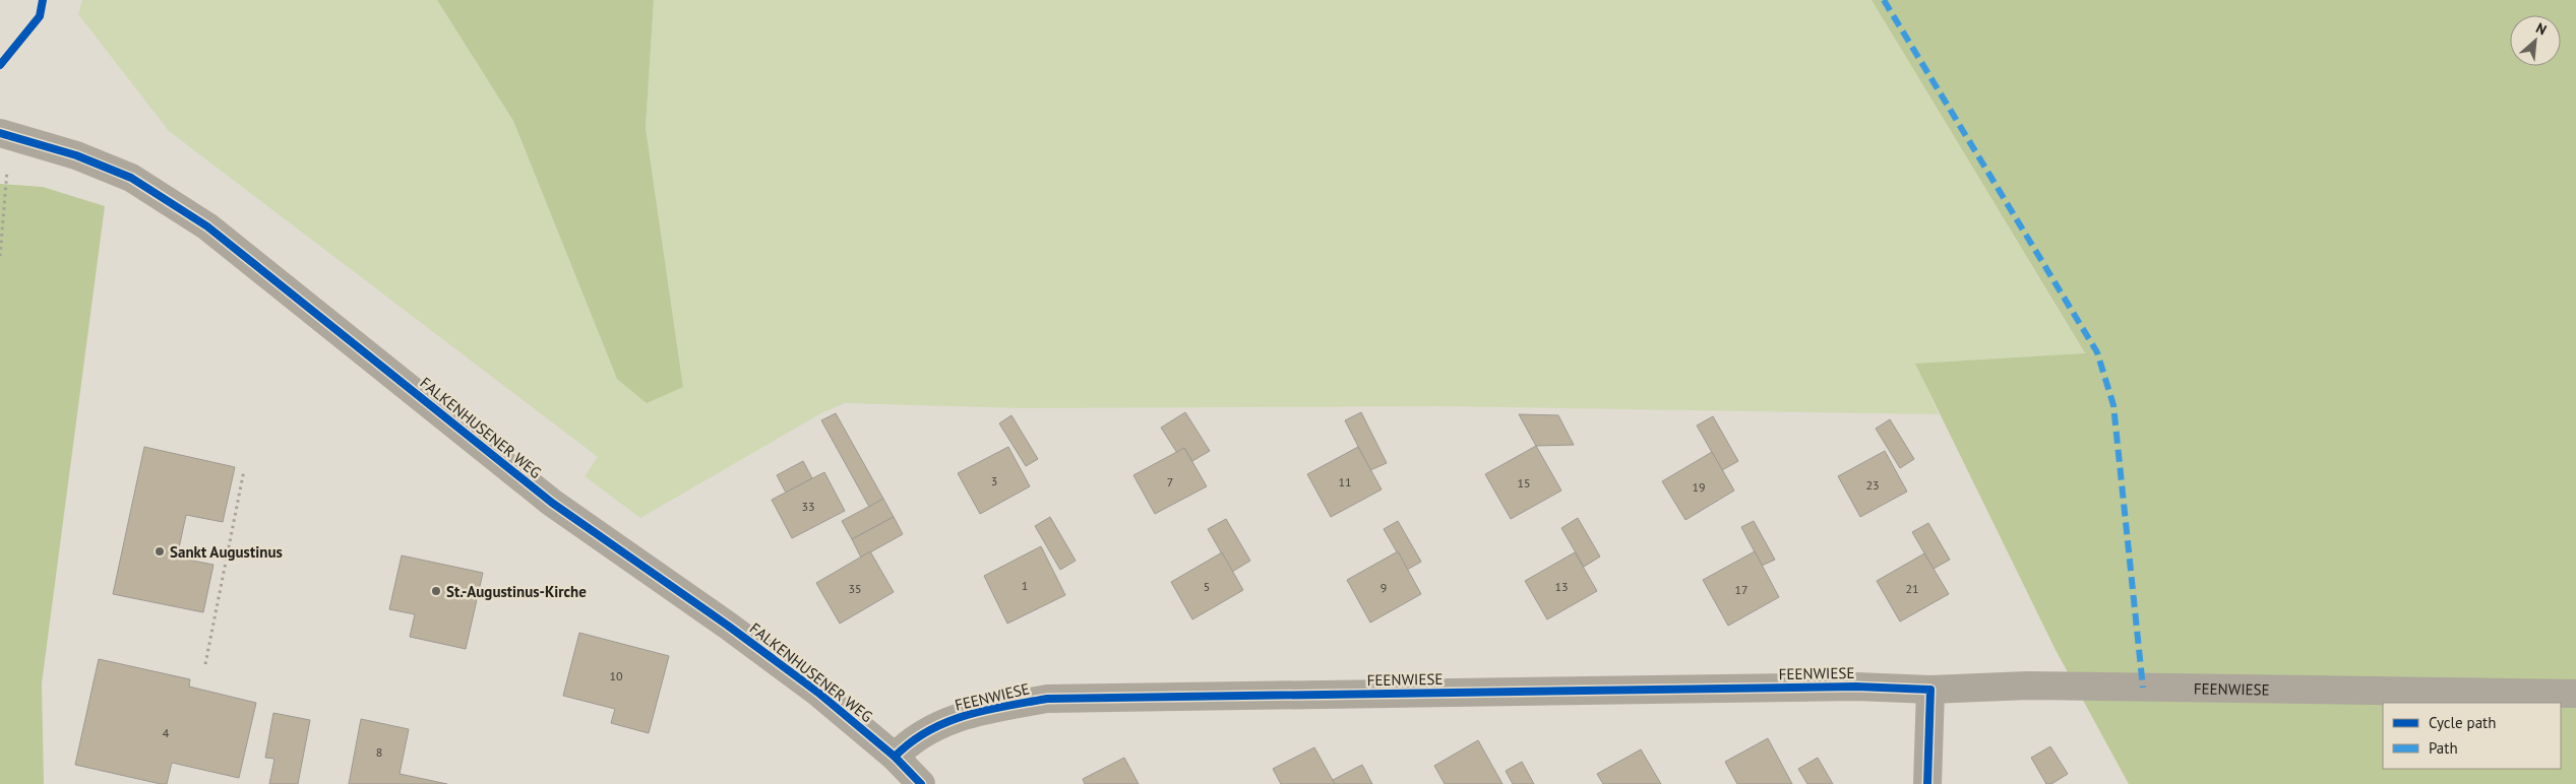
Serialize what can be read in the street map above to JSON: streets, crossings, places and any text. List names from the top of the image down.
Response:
{
  "streets": {
    "street": ["FALKENHUSENER WEG", "FEENWIESE"]
  },
  "crossings": [
    ["FALKENHUSENER WEG", "FEENWIESE"]
  ],
  "places": ["Sankt Augustinus", "St.-Augustinus-Kirche"],
  "house_numbers": [
    "3",
    "7",
    "11",
    "15",
    "23",
    "19",
    "33",
    "1",
    "5",
    "13",
    "9",
    "35",
    "21",
    "17",
    "10",
    "4",
    "8"
  ],
  "legend": ["Cycle path", "Path"],
  "north": "top right"
}
